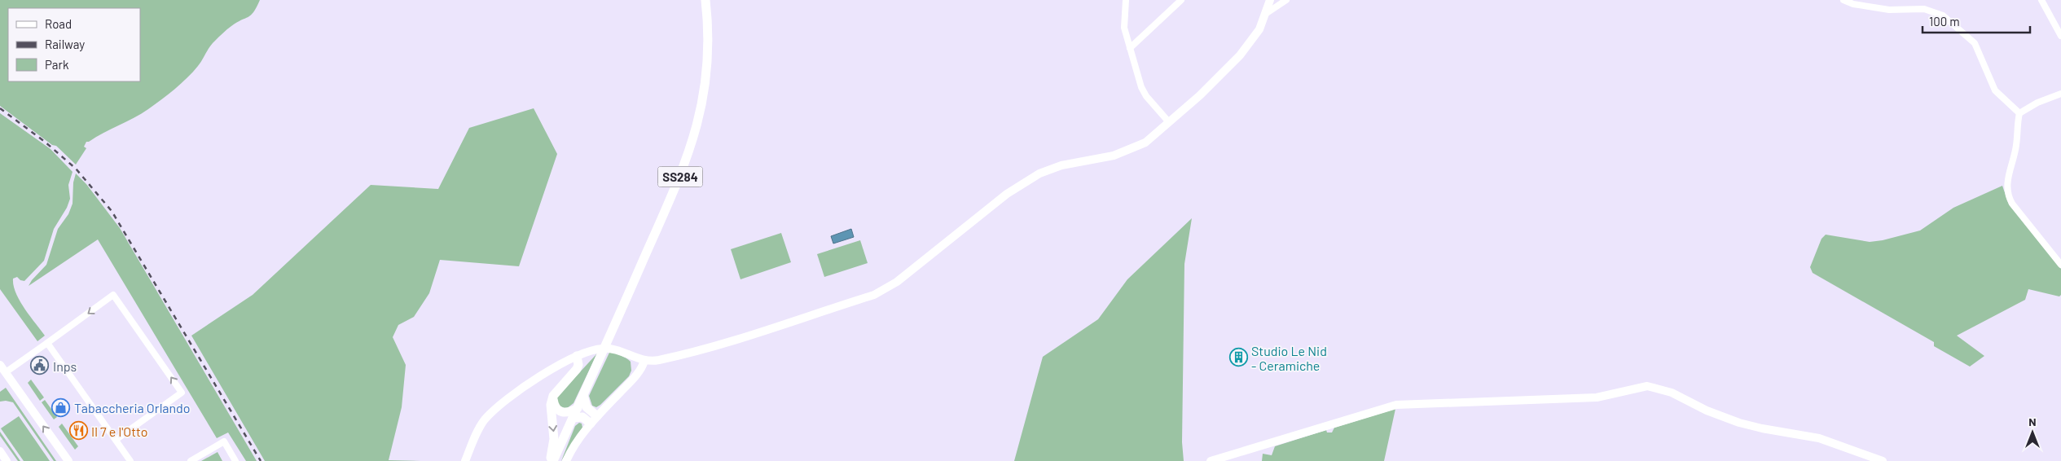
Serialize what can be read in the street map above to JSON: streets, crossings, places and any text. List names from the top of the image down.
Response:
{
  "streets": {
    "main road": ["SS284"]
  },
  "places": {
    "building": ["Studio Le Nid - Ceramiche"],
    "public building": ["Inps"],
    "shop": ["Tabaccheria Orlando"],
    "restaurant": ["Il 7 e l'Otto"]
  },
  "legend": ["Road", "Railway", "Park"],
  "scale_bar": "100 m",
  "north": "top"
}
